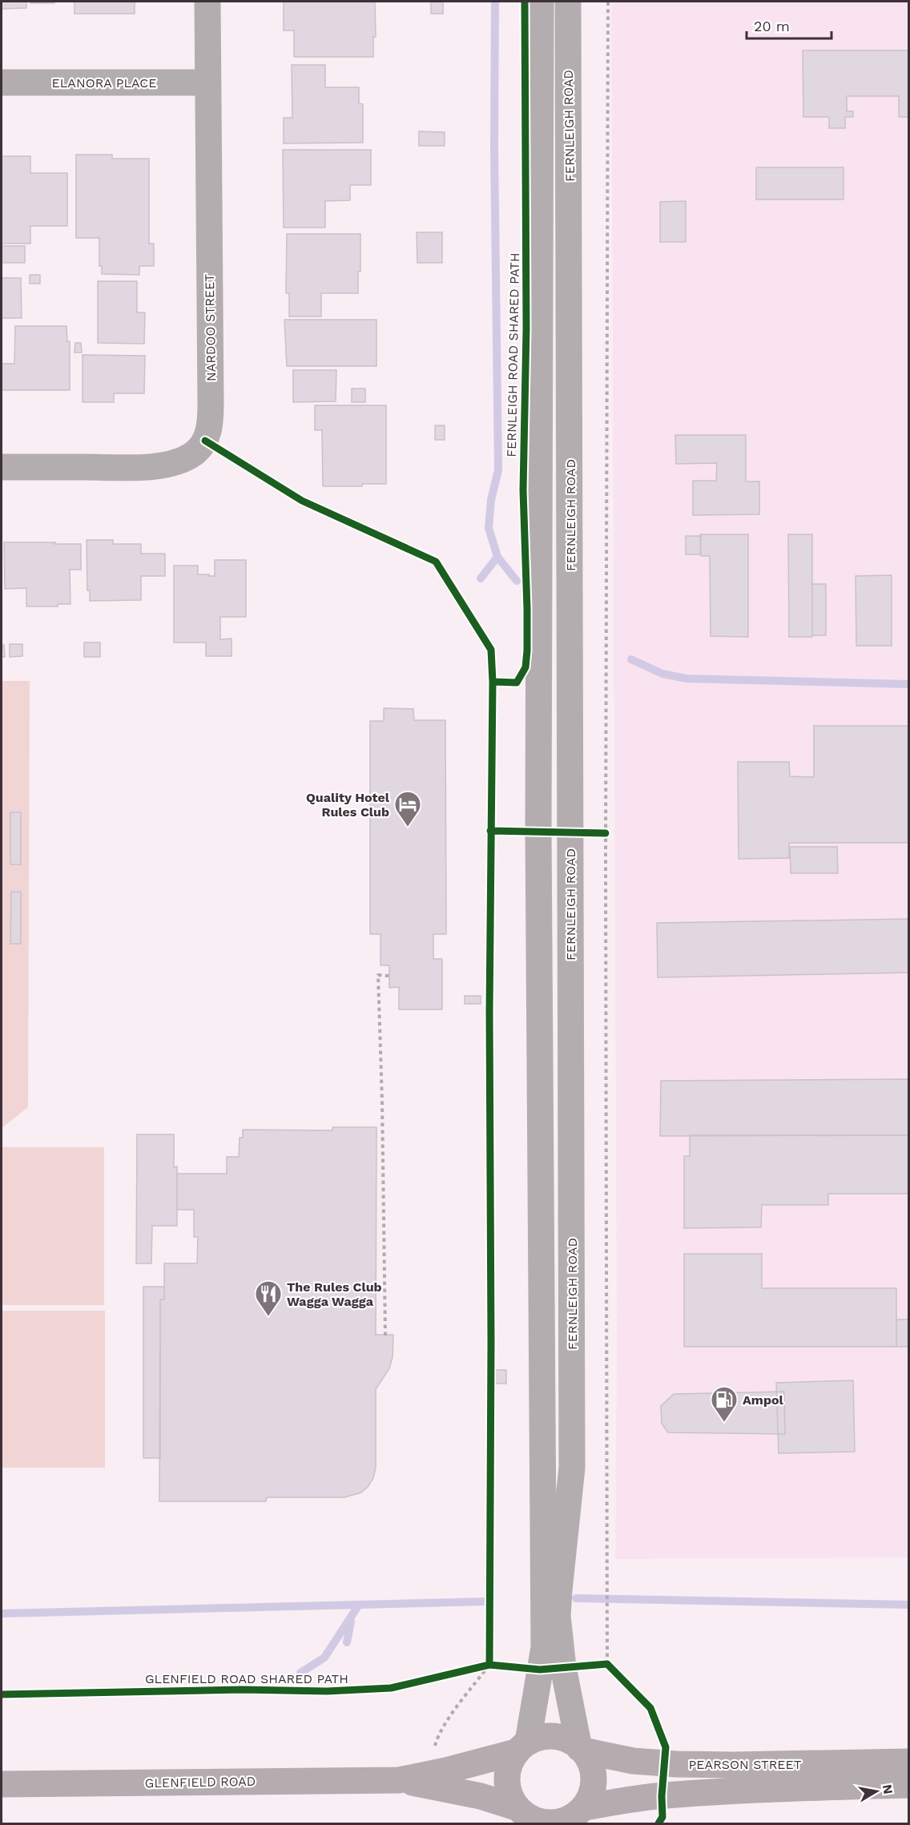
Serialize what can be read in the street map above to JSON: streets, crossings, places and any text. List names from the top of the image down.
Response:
{
  "streets": {
    "main road": ["PEARSON STREET", "GLENFIELD ROAD"],
    "street": ["ELANORA PLACE", "FERNLEIGH ROAD", "NARDOO STREET"],
    "cycle path": ["FERNLEIGH ROAD SHARED PATH", "GLENFIELD ROAD SHARED PATH"]
  },
  "crossings": [
    ["ELANORA PLACE", "NARDOO STREET"],
    ["FERNLEIGH ROAD", "PEARSON STREET"],
    ["FERNLEIGH ROAD", "GLENFIELD ROAD"],
    ["PEARSON STREET", "GLENFIELD ROAD"]
  ],
  "places": {
    "hotel": ["Quality Hotel Rules Club"],
    "restaurant": ["The Rules Club Wagga Wagga"],
    "fuel station": ["Ampol"]
  },
  "scale_bar": "20 m",
  "north": "right"
}
